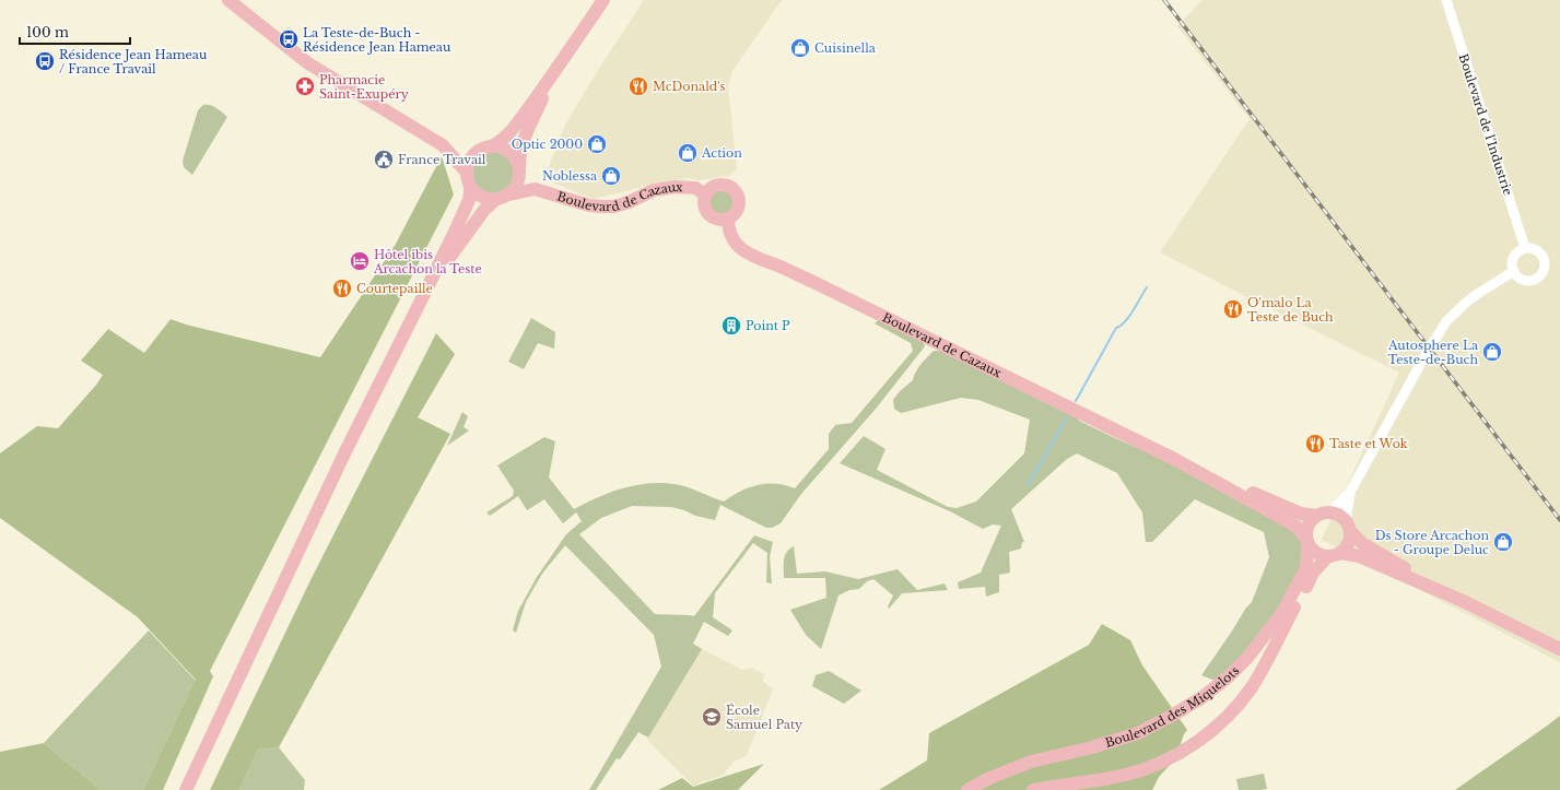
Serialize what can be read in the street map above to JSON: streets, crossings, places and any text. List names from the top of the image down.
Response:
{
  "streets": {
    "main road": ["Boulevard de Cazaux", "Boulevard des Miquelots"],
    "street": ["Boulevard de l'Industrie"]
  },
  "crossings": [
    ["Boulevard de Cazaux", "Boulevard des Miquelots"]
  ],
  "places": {
    "bus stop": ["La Teste-de-Buch - Résidence Jean Hameau", "Résidence Jean Hameau / France Travail"],
    "shop": [
      "Cuisinella",
      "Optic 2000",
      "Action",
      "Noblessa",
      "Autosphere La Teste-de-Buch",
      "Ds Store Arcachon - Groupe Deluc"
    ],
    "pharmacy": ["Pharmacie Saint-Exupéry"],
    "restaurant": [
      "McDonald's",
      "Courtepaille",
      "O'malo La Teste de Buch",
      "Taste et Wok"
    ],
    "public building": ["France Travail"],
    "hotel": ["Hôtel ibis Arcachon la Teste"],
    "building": ["Point P"],
    "school or university": ["École Samuel Paty"]
  },
  "scale_bar": "100 m"
}
